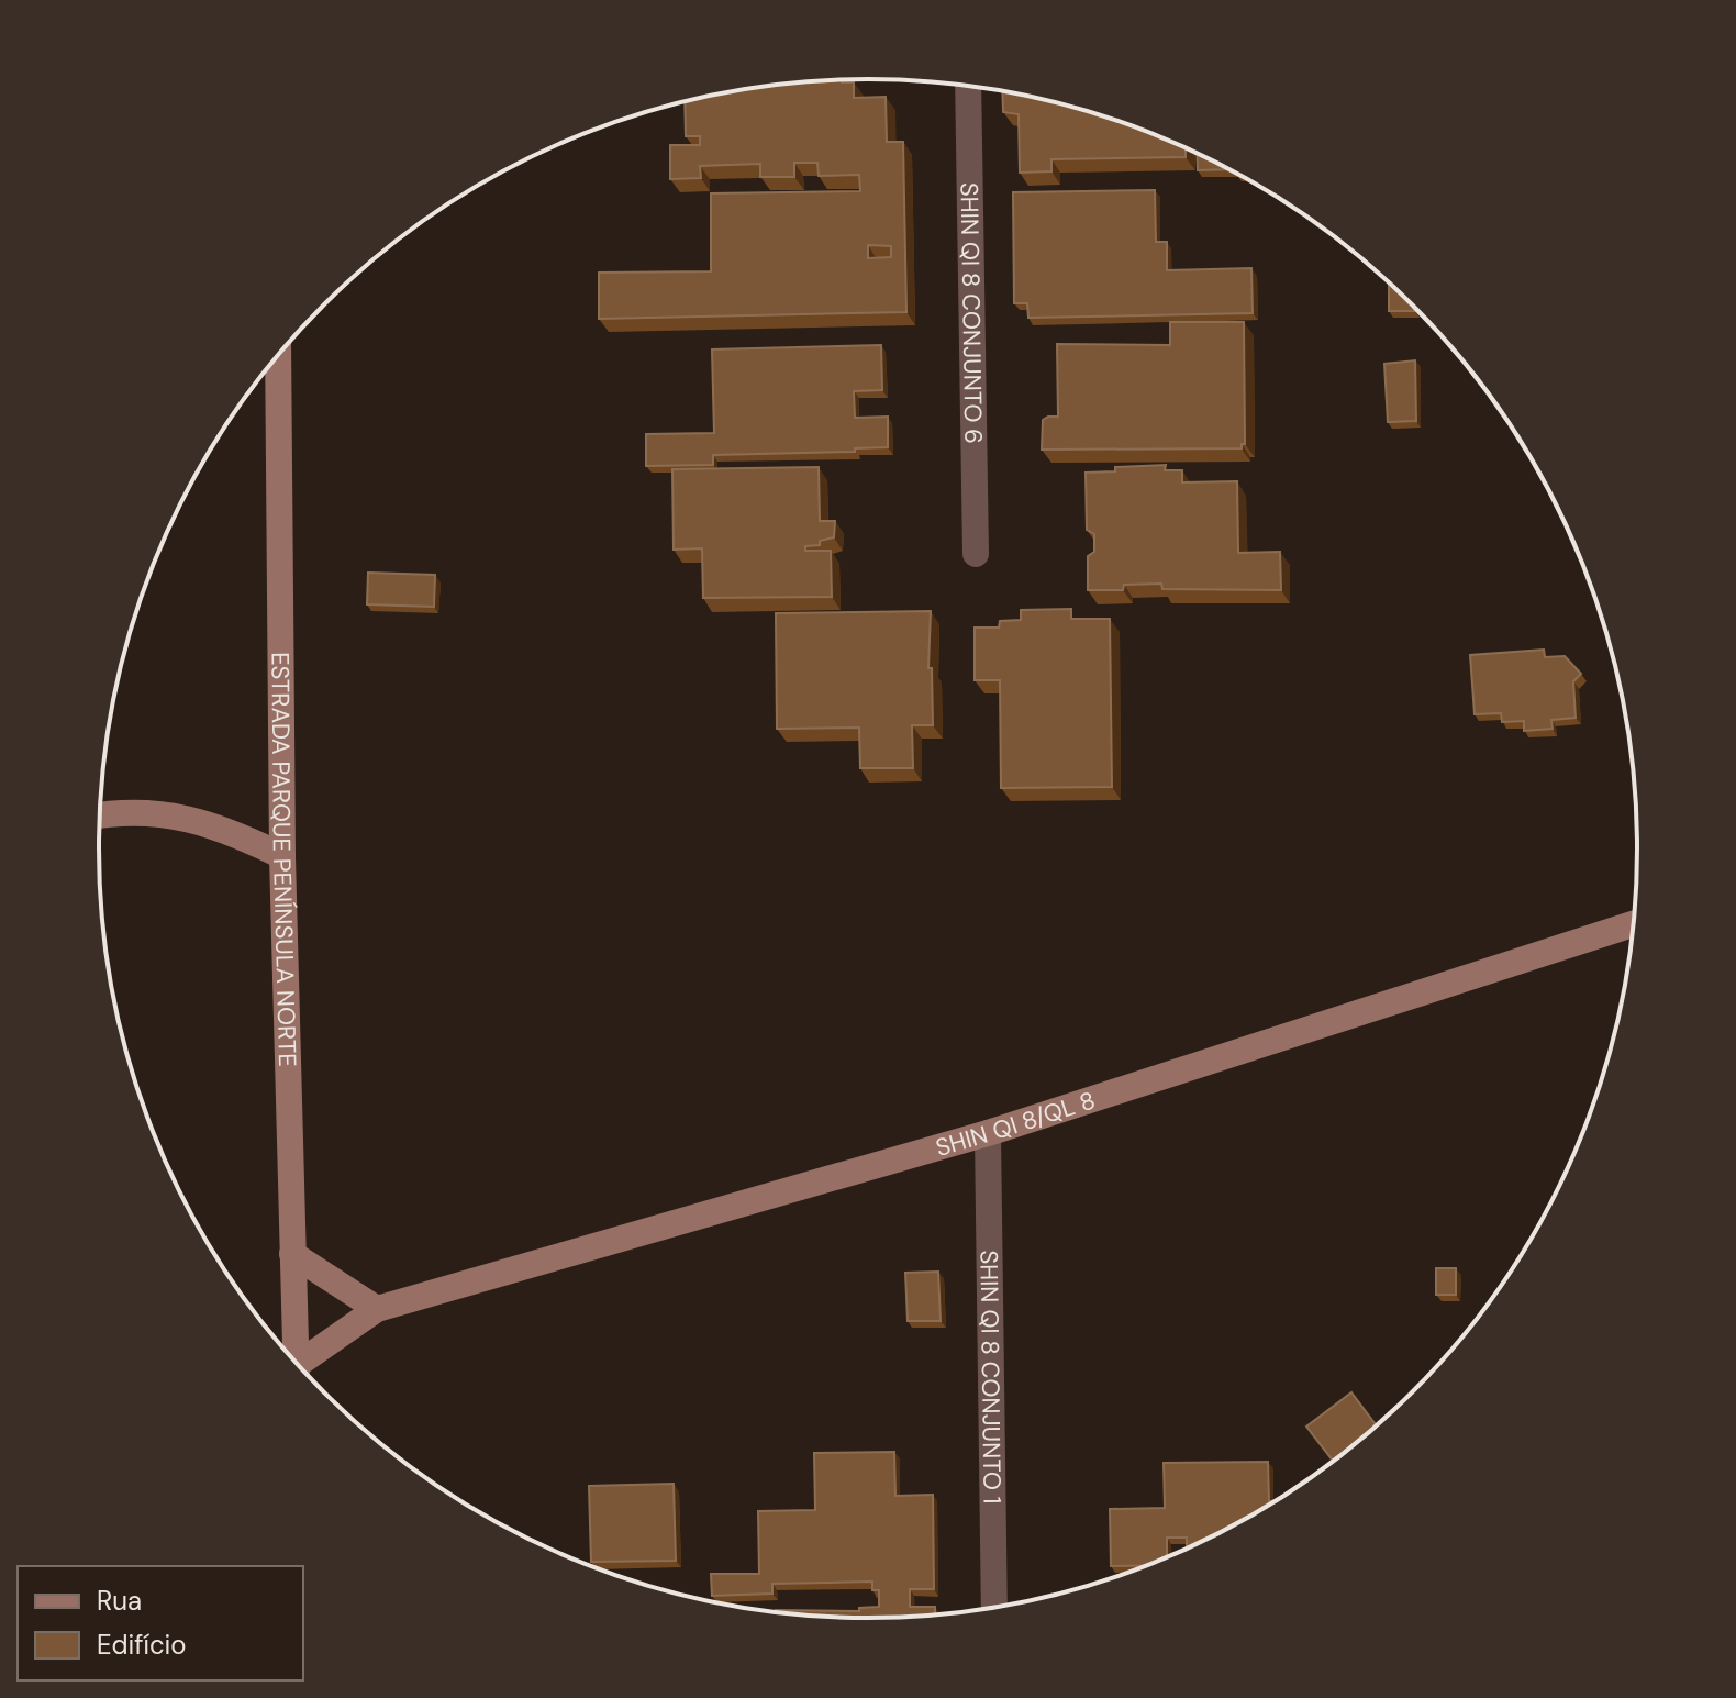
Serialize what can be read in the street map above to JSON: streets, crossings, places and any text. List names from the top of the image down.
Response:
{
  "streets": {
    "street": [
      "SHIN QI 8 CONJUNTO 6",
      "ESTRADA PARQUE PENÍNSULA NORTE",
      "SHIN QI 8/QL 8",
      "SHIN QI 8 CONJUNTO 1"
    ]
  },
  "crossings": [
    ["SHIN QI 8/QL 8", "SHIN QI 8 CONJUNTO 1"]
  ],
  "legend": ["Rua", "Edifício"]
}
